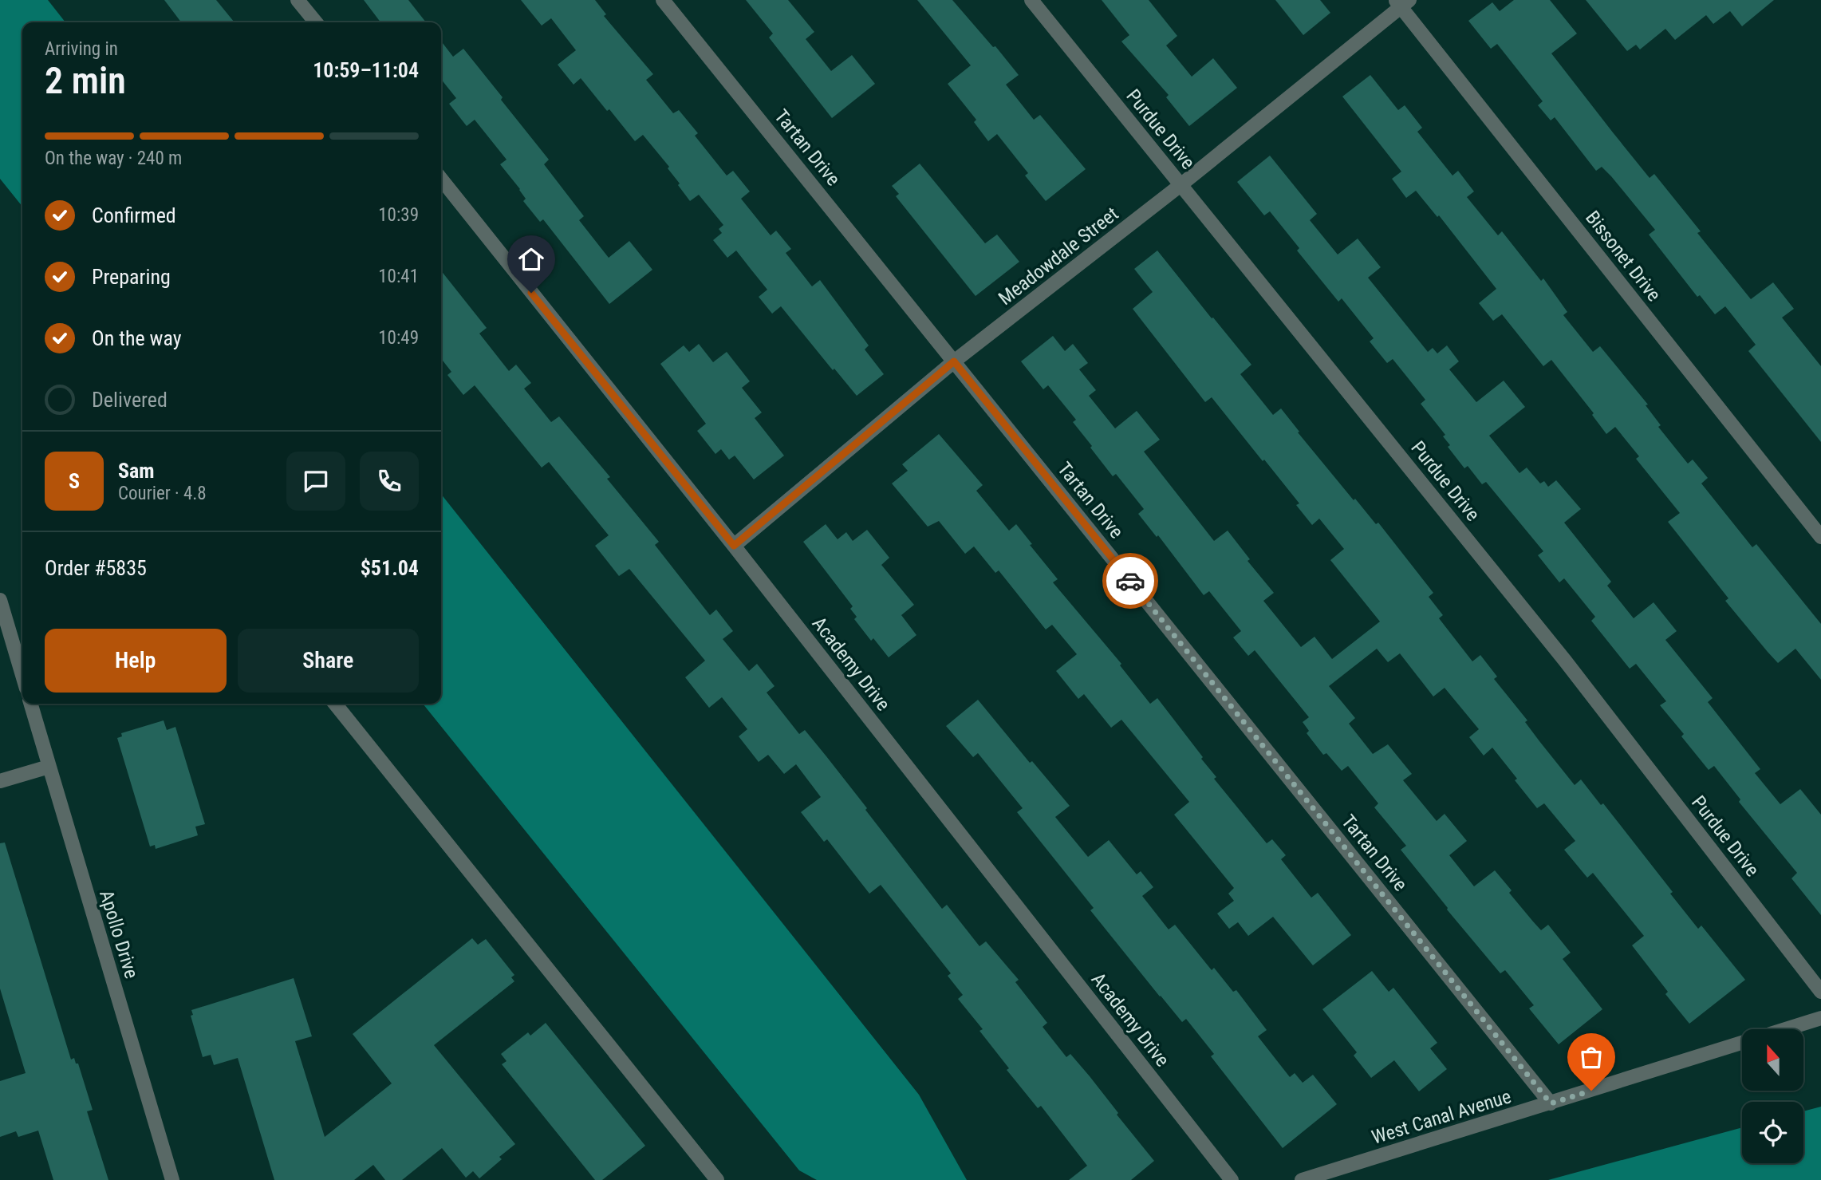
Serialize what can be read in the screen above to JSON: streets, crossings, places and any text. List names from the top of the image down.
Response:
{
  "streets": {
    "street": [
      "Purdue Drive",
      "Tartan Drive",
      "Meadowdale Street",
      "Bissonet Drive",
      "Academy Drive",
      "Apollo Drive",
      "West Canal Avenue"
    ]
  },
  "crossings": [
    ["Purdue Drive", "Meadowdale Street"],
    ["Tartan Drive", "Meadowdale Street"],
    ["Tartan Drive", "West Canal Avenue"],
    ["Meadowdale Street", "Bissonet Drive"],
    ["Meadowdale Street", "Academy Drive"]
  ],
  "north": "top",
  "page": {
    "heading": ["2 min", "Arriving in", "10:59–11:04"],
    "panel": [
      "Sam",
      "Courier · 4.8",
      "Order #5835",
      "$51.04"
    ],
    "bar": "On the way · 240 m",
    "list": [
      ["Confirmed", "10:39"],
      ["Preparing", "10:41"],
      ["On the way", "10:49"],
      "Delivered"
    ],
    "round": "S",
    "buttons": ["Help", "Share"]
  }
}
